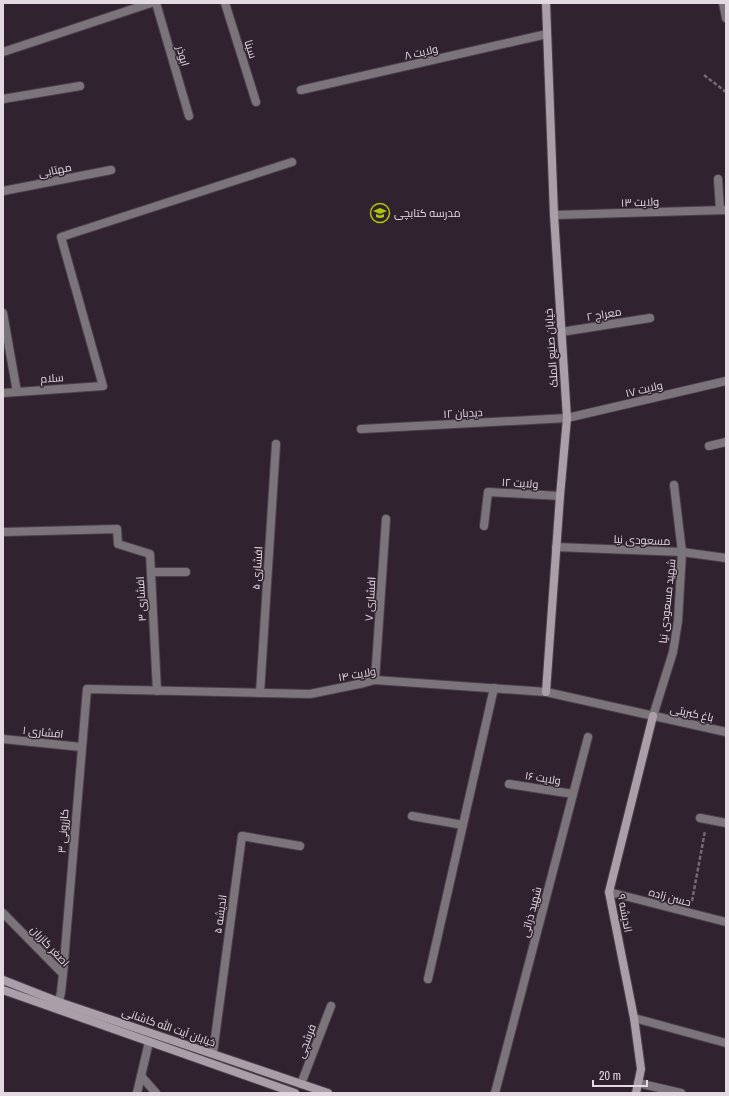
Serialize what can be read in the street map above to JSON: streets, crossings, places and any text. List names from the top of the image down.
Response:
{
  "streets": {
    "street": [
      "سینا",
      "ولایت ۸",
      "ابوذر",
      "مهتابی",
      "ولایت ۱۳",
      "معراج ۲",
      "خیابان صنیع الملک",
      "سلام",
      "ولایت ۱۷",
      "دیدبان ۱۲",
      "ولایت ۱۲",
      "مسعودی نیا",
      "افشاری ۵",
      "افشاری ۳",
      "افشاری ۷",
      "شهید مسعودی نیا",
      "ولایت ۱۴",
      "باغ کبریتی",
      "افشاری ۱",
      "ولایت ۱۶",
      "کازرونی ۳",
      "حسن زاده",
      "شهید ذراتی",
      "اندیشه ۹",
      "اندیشه ۵",
      "اصغر کازران",
      "خیابان آیت الله کاشانی",
      "فرشچی"
    ]
  },
  "crossings": [
    ["ولایت ۸", "خیابان صنیع الملک"],
    ["ولایت ۱۳", "خیابان صنیع الملک"],
    ["معراج ۲", "خیابان صنیع الملک"],
    ["خیابان صنیع الملک", "ولایت ۱۷"],
    ["خیابان صنیع الملک", "دیدبان ۱۲"],
    ["خیابان صنیع الملک", "ولایت ۱۲"],
    ["خیابان صنیع الملک", "مسعودی نیا"],
    ["خیابان صنیع الملک", "ولایت ۱۴"],
    ["ولایت ۱۷", "دیدبان ۱۲"],
    ["مسعودی نیا", "شهید مسعودی نیا"],
    ["افشاری ۵", "ولایت ۱۴"],
    ["افشاری ۳", "ولایت ۱۴"],
    ["افشاری ۷", "ولایت ۱۴"],
    ["شهید مسعودی نیا", "ولایت ۱۴"],
    ["شهید مسعودی نیا", "باغ کبریتی"],
    ["شهید مسعودی نیا", "اندیشه ۹"],
    ["ولایت ۱۴", "باغ کبریتی"],
    ["ولایت ۱۴", "کازرونی ۳"],
    ["ولایت ۱۴", "اندیشه ۹"],
    ["باغ کبریتی", "اندیشه ۹"],
    ["افشاری ۱", "کازرونی ۳"],
    ["ولایت ۱۶", "شهید ذراتی"],
    ["کازرونی ۳", "اصغر کازران"],
    ["حسن زاده", "اندیشه ۹"],
    ["اندیشه ۵", "خیابان آیت الله کاشانی"],
    ["اصغر کازران", "خیابان آیت الله کاشانی"],
    ["خیابان آیت الله کاشانی", "فرشچی"]
  ],
  "places": {
    "school or university": ["مدرسه کتابچی"]
  },
  "scale_bar": "20 m"
}
